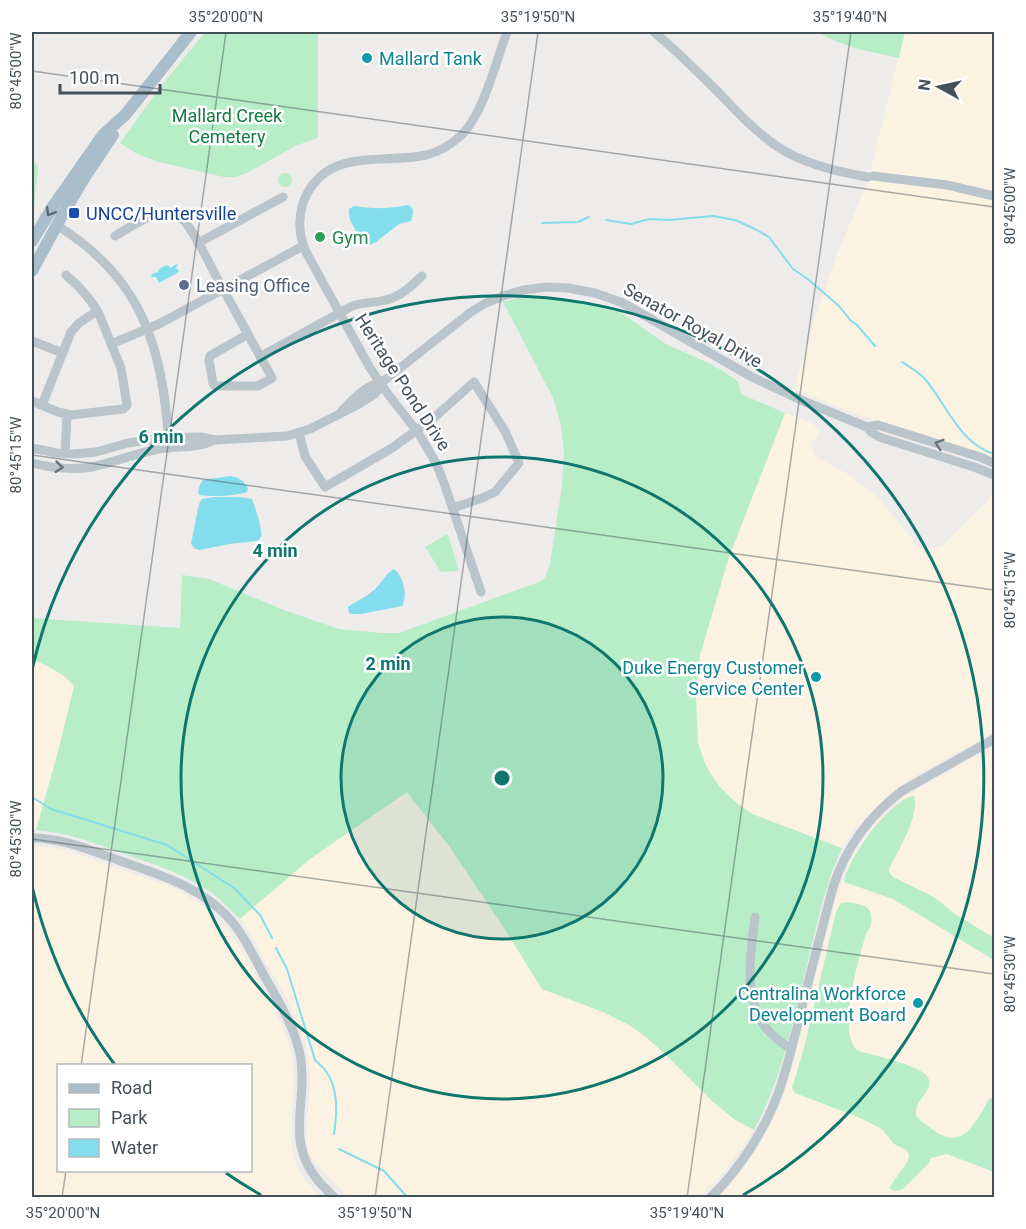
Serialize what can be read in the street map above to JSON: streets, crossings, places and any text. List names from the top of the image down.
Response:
{
  "streets": {
    "street": ["Senator Royal Drive", "Heritage Pond Drive"]
  },
  "crossings": [
    ["Senator Royal Drive", "Heritage Pond Drive"]
  ],
  "parks": ["Mallard Creek Cemetery"],
  "places": {
    "other": [
      "Mallard Tank",
      "Gym",
      "Leasing Office",
      "Duke Energy Customer Service Center",
      "Centralina Workforce Development Board"
    ],
    "transit": ["UNCC/Huntersville"]
  },
  "legend": ["Road", "Park", "Water"],
  "scale_bar": "100 m",
  "north": "left",
  "coordinates": [
    "35°20'00\"N",
    "35°19'50\"N",
    "35°19'40\"N",
    "80°45'00\"W",
    "80°45'15\"W",
    "80°45'30\"W"
  ],
  "rings": ["6 min", "4 min", "2 min"]
}
